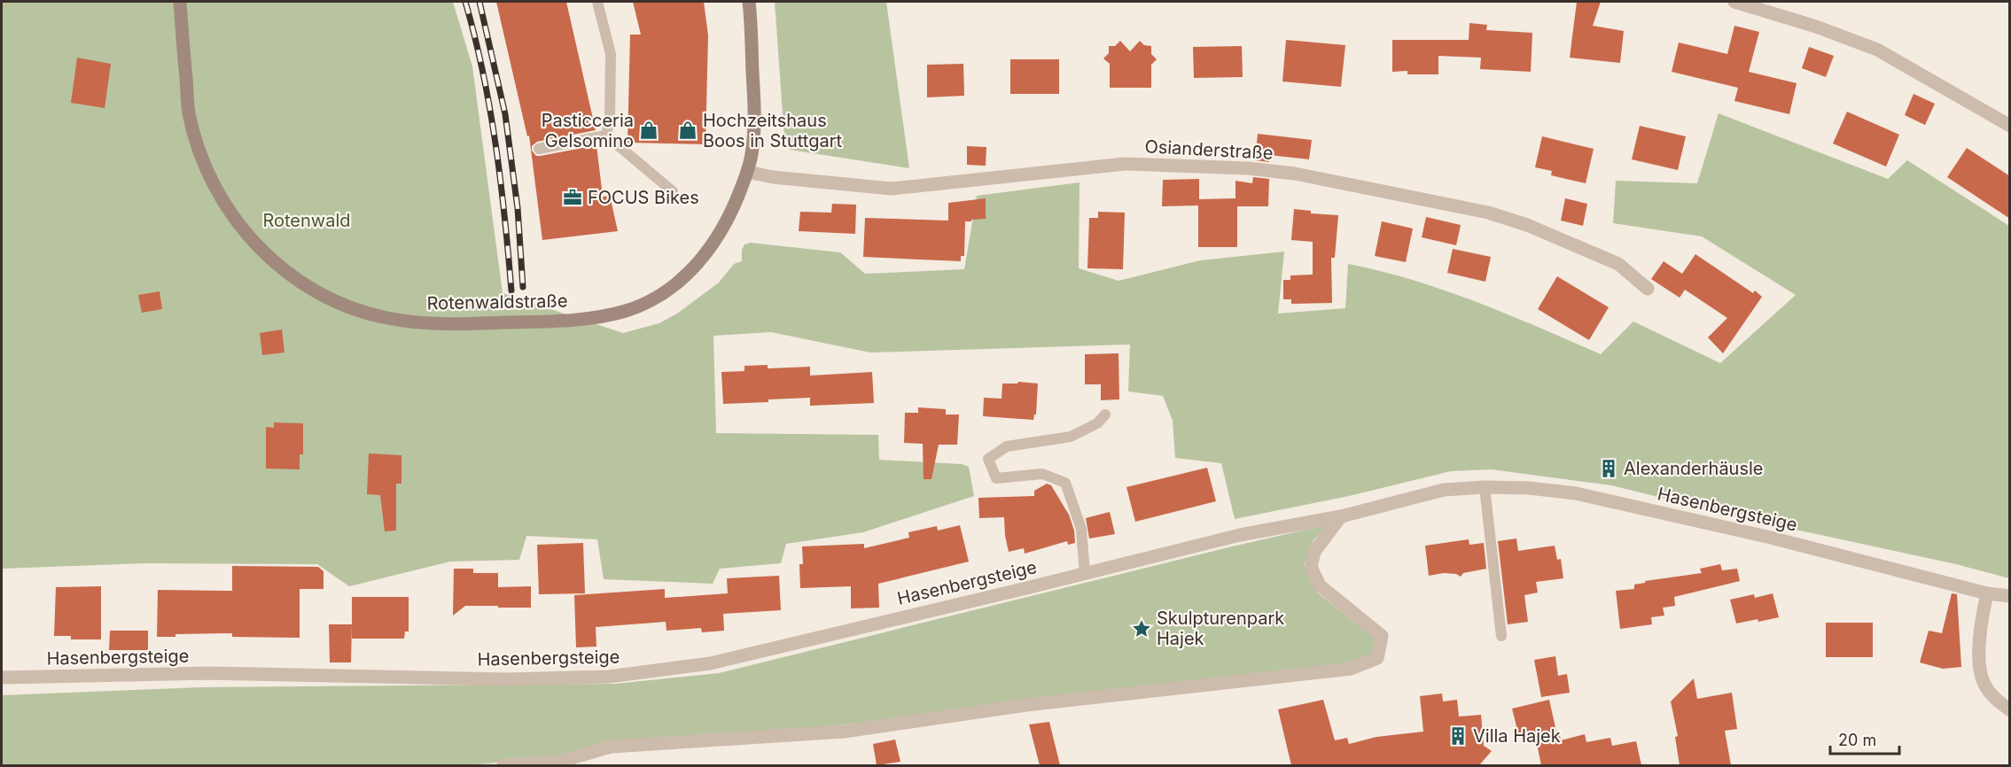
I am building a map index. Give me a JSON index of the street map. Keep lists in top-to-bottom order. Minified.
{"streets":{"main road":["Rotenwaldstraße"],"street":["Osianderstraße","Hasenbergsteige"]},"crossings":[["Osianderstraße","Rotenwaldstraße"]],"parks":["Rotenwald"],"places":{"shop":["Pasticceria Gelsomino","Hochzeitshaus Boos in Stuttgart"],"office":["FOCUS Bikes"],"building":["Alexanderhäusle","Villa Hajek"],"place":["Skulpturenpark Hajek"]},"scale_bar":"20 m"}
